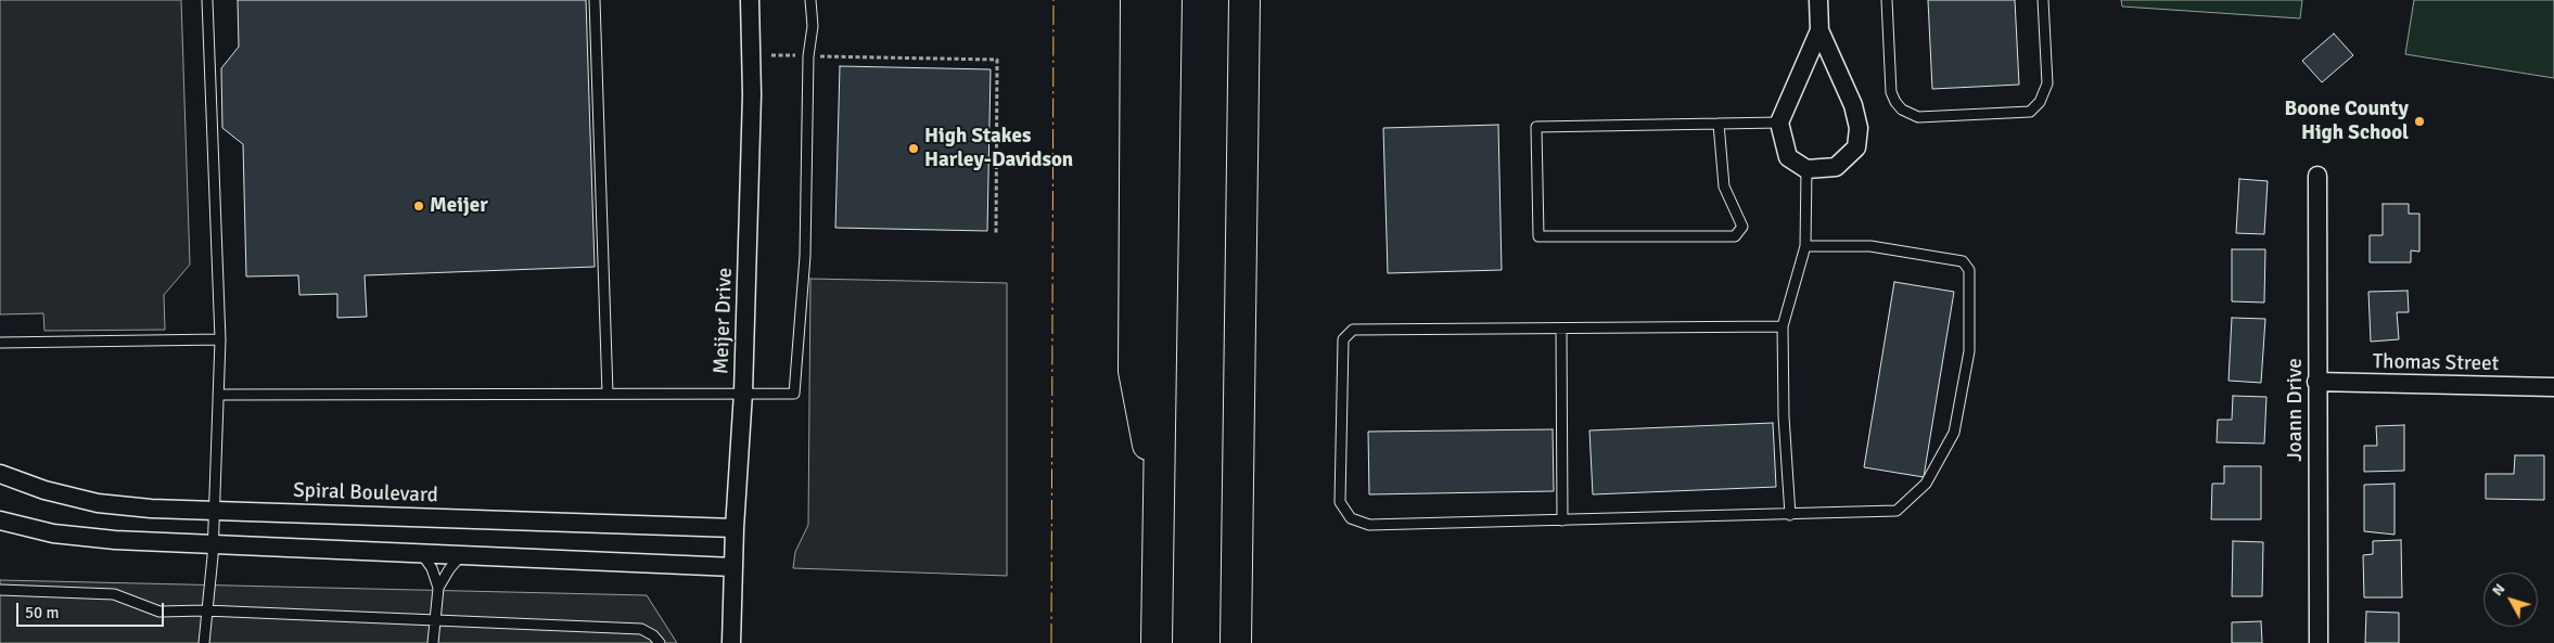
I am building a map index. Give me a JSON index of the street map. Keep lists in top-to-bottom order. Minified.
{"streets":{"street":["Meijer Drive","Thomas Street","Joann Drive","Spiral Boulevard"]},"crossings":[["Meijer Drive","Spiral Boulevard"],["Thomas Street","Joann Drive"]],"places":["Boone County High School","High Stakes Harley-Davidson","Meijer"],"scale_bar":"50 m","north":"top left"}
